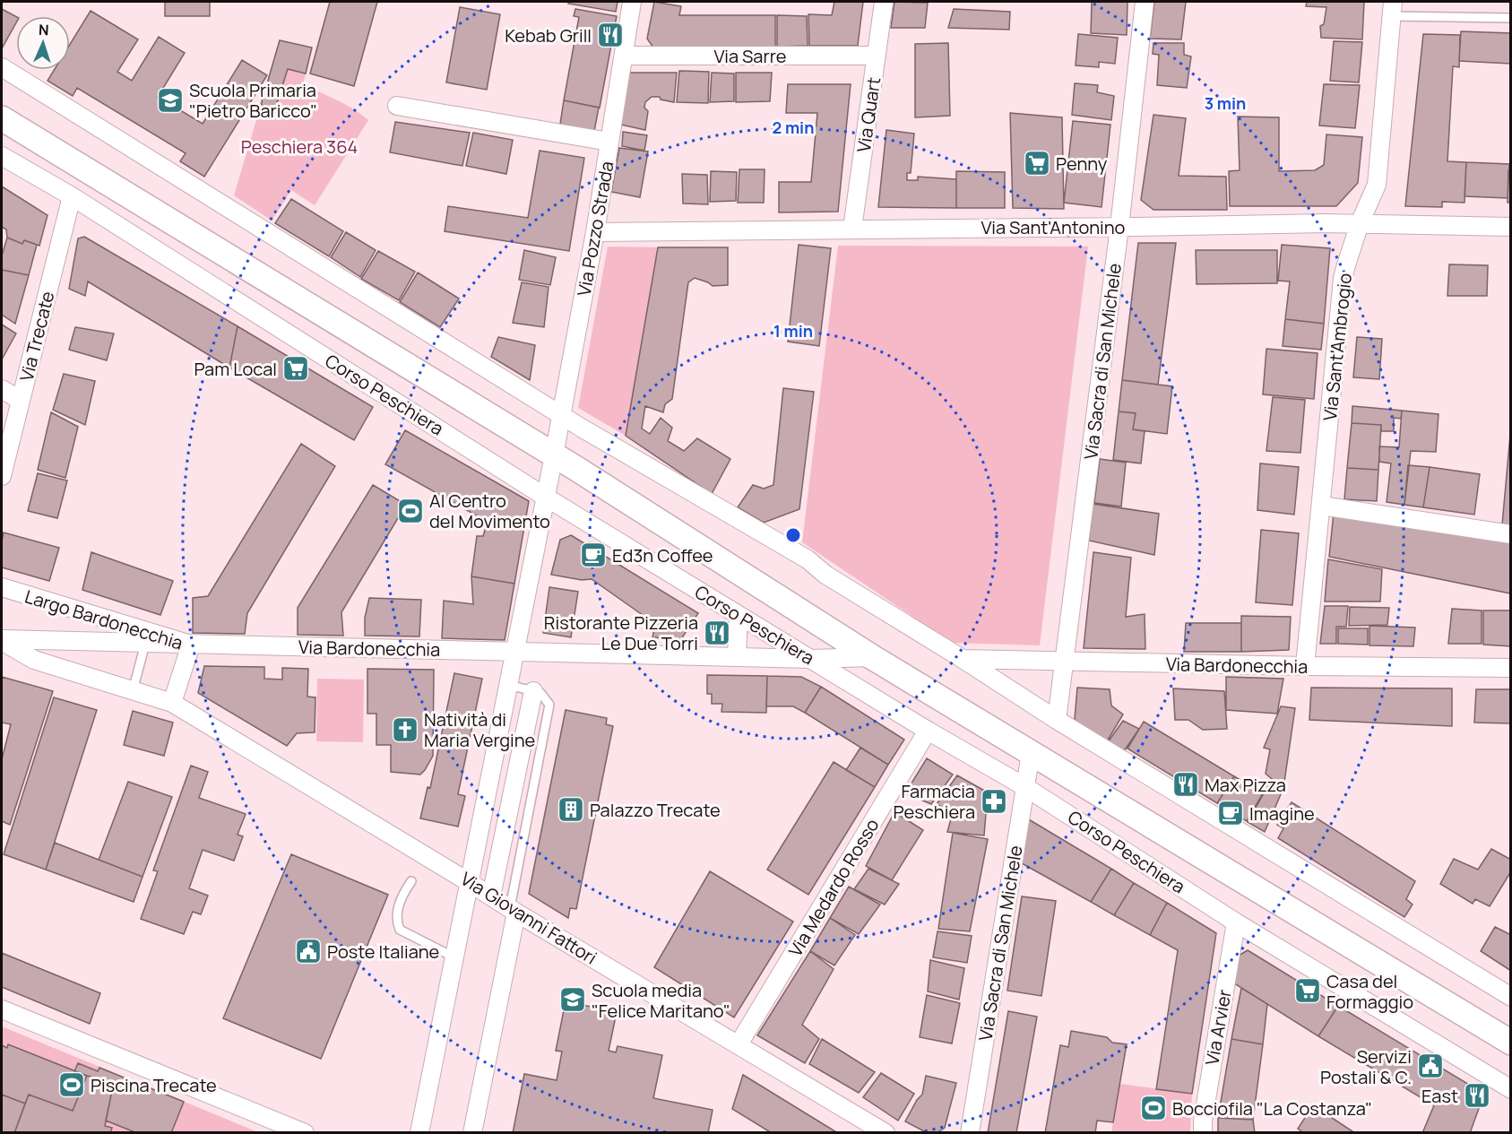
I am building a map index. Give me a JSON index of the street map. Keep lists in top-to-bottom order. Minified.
{"streets":{"main road":["Corso Peschiera"],"street":["Via Sarre","Via Quart","Via Sant'Antonino","Via Pozzo Strada","Via Trecate","Via Sant'Ambrogio","Via Sacra di San Michele","Largo Bardonecchia","Via Bardonecchia","Via Medardo Rosso","Via Giovanni Fattori","Via Arvier"]},"crossings":[["Via Sarre","Via Quart"],["Via Sarre","Via Pozzo Strada"],["Via Quart","Via Sant'Antonino"],["Via Sant'Antonino","Via Pozzo Strada"],["Via Sant'Antonino","Via Sant'Ambrogio"],["Via Sant'Antonino","Via Sacra di San Michele"],["Via Pozzo Strada","Corso Peschiera"],["Via Pozzo Strada","Via Bardonecchia"],["Via Pozzo Strada","Via Giovanni Fattori"],["Via Trecate","Corso Peschiera"],["Via Sant'Ambrogio","Via Bardonecchia"],["Via Sacra di San Michele","Corso Peschiera"],["Via Sacra di San Michele","Via Bardonecchia"],["Corso Peschiera","Via Bardonecchia"],["Corso Peschiera","Via Medardo Rosso"],["Corso Peschiera","Via Arvier"],["Largo Bardonecchia","Via Bardonecchia"],["Largo Bardonecchia","Via Giovanni Fattori"],["Via Medardo Rosso","Via Giovanni Fattori"]],"parks":["Peschiera 364"],"places":{"restaurant":["Kebab Grill","Ristorante Pizzeria Le Due Torri","Max Pizza","East"],"school or university":["Scuola Primaria \"Pietro Baricco\"","Scuola media \"Felice Maritano\""],"supermarket":["Penny","Pam Local","Casa del Formaggio"],"sports":["Al Centro del Movimento","Piscina Trecate","Bocciofila \"La Costanza\""],"cafe":["Ed3n Coffee","Imagine"],"church":["Natività di Maria Vergine"],"pharmacy":["Farmacia Peschiera"],"building":["Palazzo Trecate"],"public building":["Poste Italiane","Servizi Postali & C."]},"north":"top","rings":["3 min","2 min","1 min"]}
